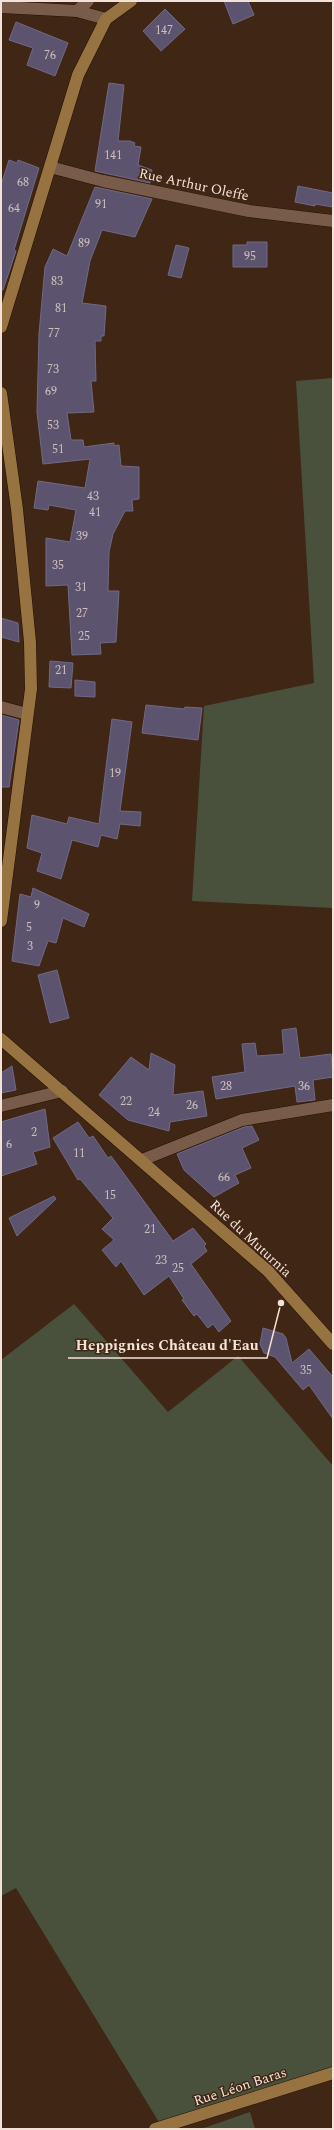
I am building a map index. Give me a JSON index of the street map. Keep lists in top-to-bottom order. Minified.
{"streets":{"street":["Rue Arthur Oleffe","Rue du Muturnia","Rue Léon Baras"]},"places":["Heppignies Château d'Eau"],"house_numbers":["147","76","141","68","91","64","89","95","83","81","77","73","69","53","51","43","41","39","35","31","27","25","21","19","9","5","3","28","36","22","26","24","2","6","11","66","15","21","23","25","35"]}
